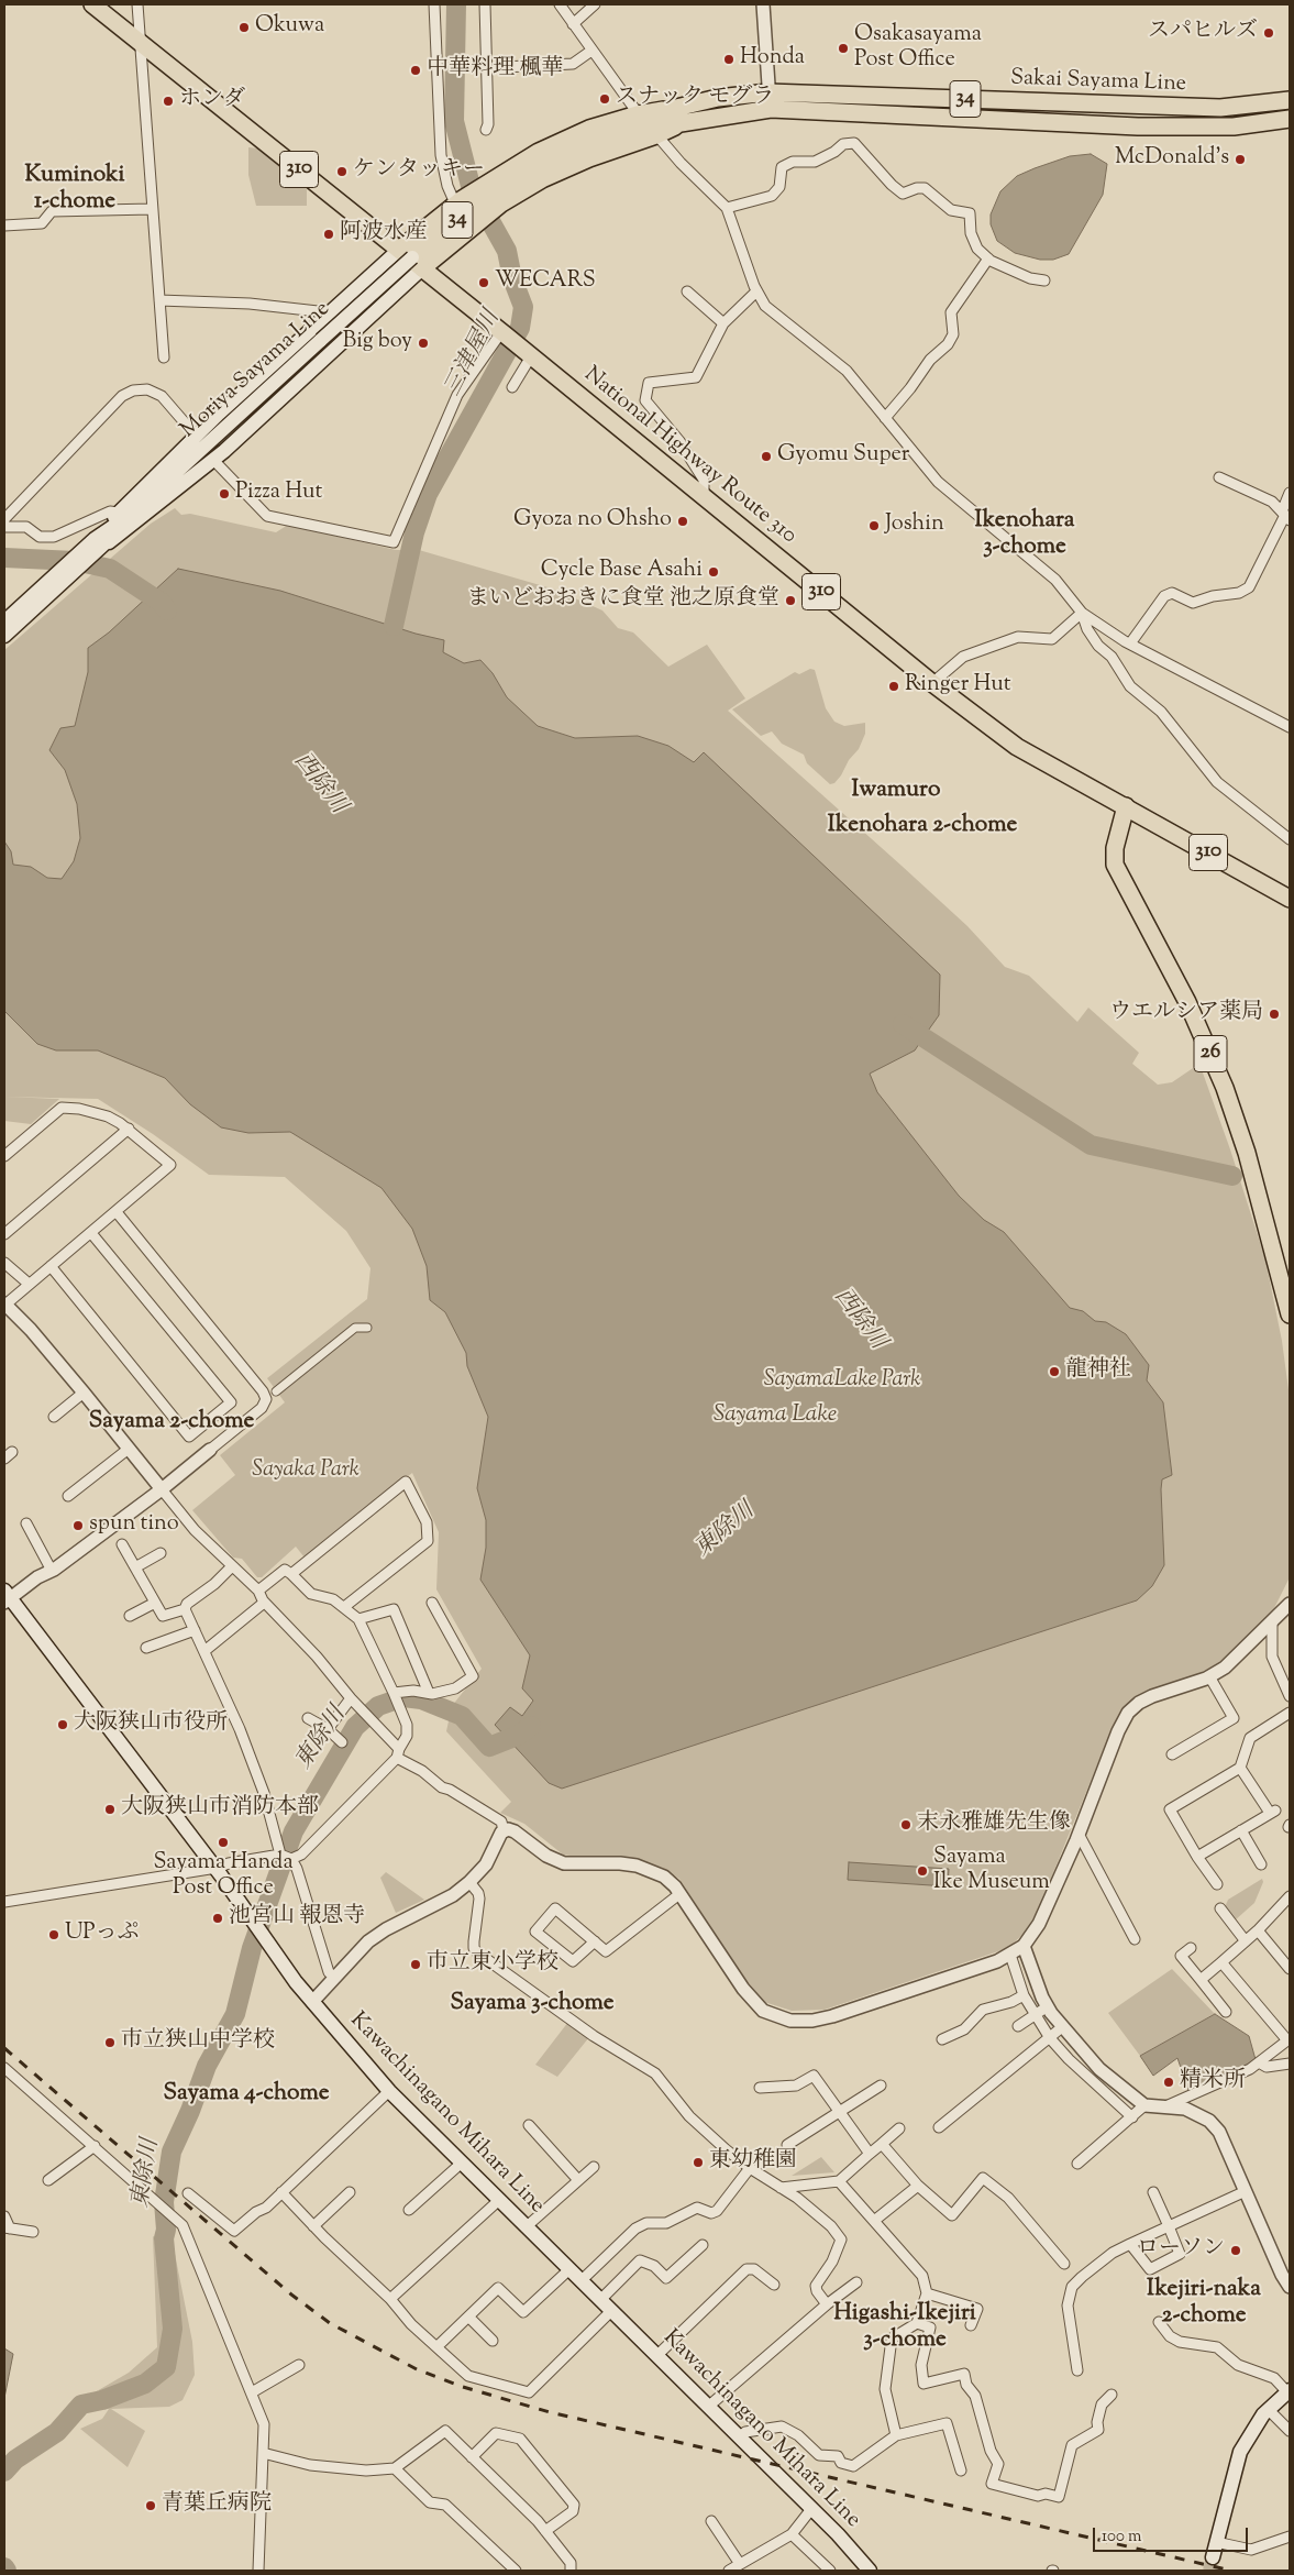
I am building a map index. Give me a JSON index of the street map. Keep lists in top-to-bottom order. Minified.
{"streets":{"main road":["Sakai Sayama Line","34","310","Moriya Sayama Line","National Highway Route 310","26","Kawachinagano Mihara Line"]},"crossings":[["Sakai Sayama Line","Moriya Sayama Line"],["Sakai Sayama Line","National Highway Route 310"],["Moriya Sayama Line","National Highway Route 310"],["National Highway Route 310","26"]],"districts":["Kuminoki 1-chome","Ikenohara 3-chome","Iwamuro","Ikenohara 2-chome","Sayama 2-chome","Sayama 3-chome","Sayama 4-chome","Ikejiri-naka 2-chome","Higashi-Ikejiri 3-chome"],"water":["三津屋川","西除川","Sayama Lake","東除川"],"parks":["SayamaLake Park","Sayaka Park"],"places":["Okuwa","スパヒルズ","Osakasayama Post Office","Honda","中華料理 楓華","スナック モグラ","ホンダ","McDonald's","ケンタッキー","阿波水産","WECARS","Big boy","Gyomu Super","Pizza Hut","Gyoza no Ohsho","Joshin","Cycle Base Asahi","まいどおおきに食堂 池之原食堂","Ringer Hut","ウエルシア薬局","龍神社","spun tino","大阪狭山市役所","大阪狭山市消防本部","末永雅雄先生像","Sayama Handa Post Office","Sayama Ike Museum","池宮山 報恩寺","UPっぷ","市立東小学校","市立狭山中学校","精米所","東幼稚園","ローソン","青葉丘病院"],"scale_bar":"100 m"}
